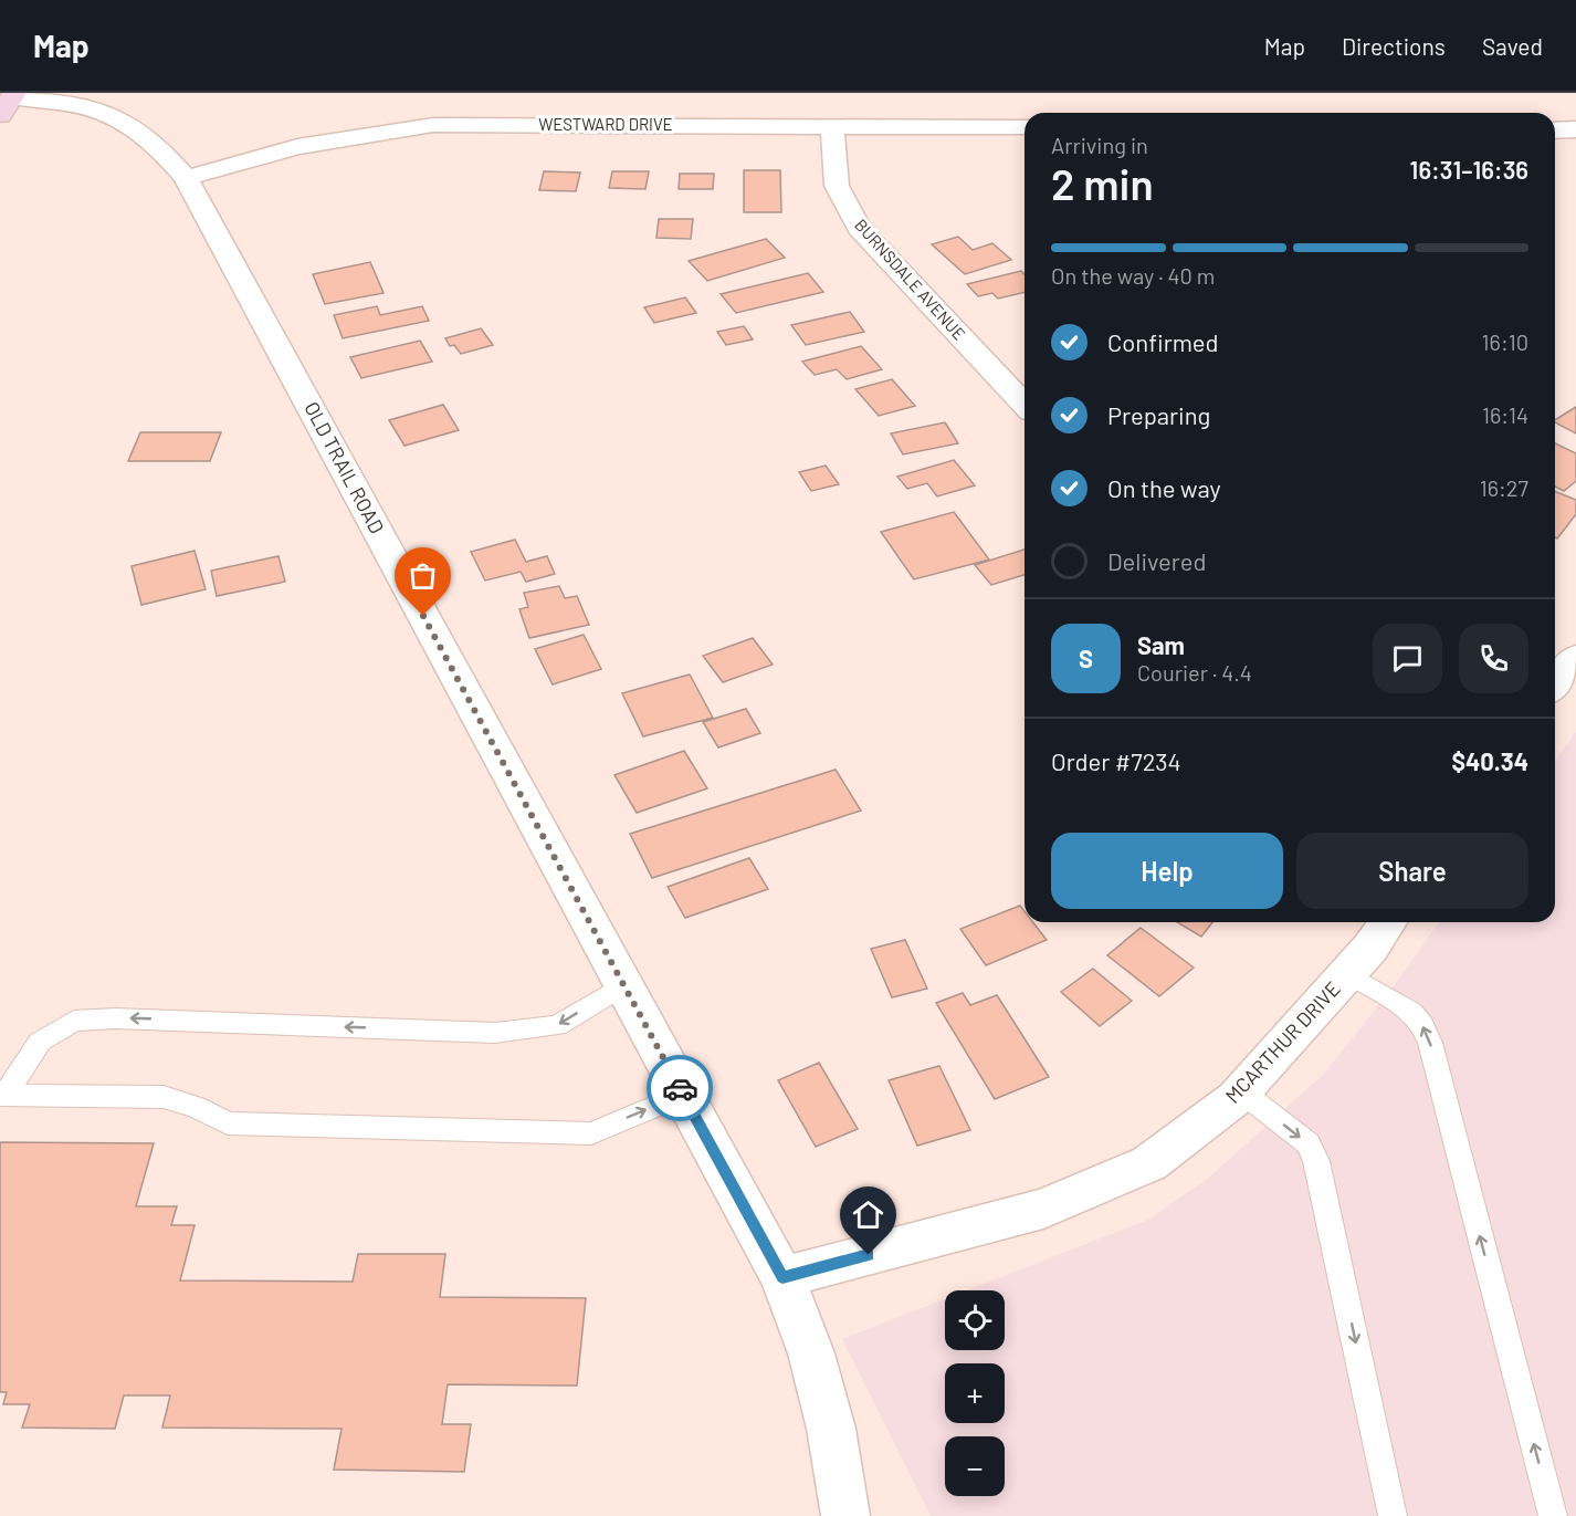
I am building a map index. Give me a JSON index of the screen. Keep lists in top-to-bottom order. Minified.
{"streets":{"street":["WESTWARD DRIVE","BURNSDALE AVENUE","OLD TRAIL ROAD","MCARTHUR DRIVE"]},"crossings":[["WESTWARD DRIVE","BURNSDALE AVENUE"],["WESTWARD DRIVE","OLD TRAIL ROAD"],["OLD TRAIL ROAD","MCARTHUR DRIVE"]],"page":{"header":"Map","nav":["Map","Directions","Saved"],"heading":["2 min","Arriving in","16:31–16:36"],"panel":["Sam","Courier · 4.4","Order #7234","$40.34"],"bar":"On the way · 40 m","list":[["Confirmed","16:10"],["Preparing","16:14"],["On the way","16:27"],"Delivered"],"round":"S","buttons":["Help","Share"],"map_buttons":["+","−"]}}
